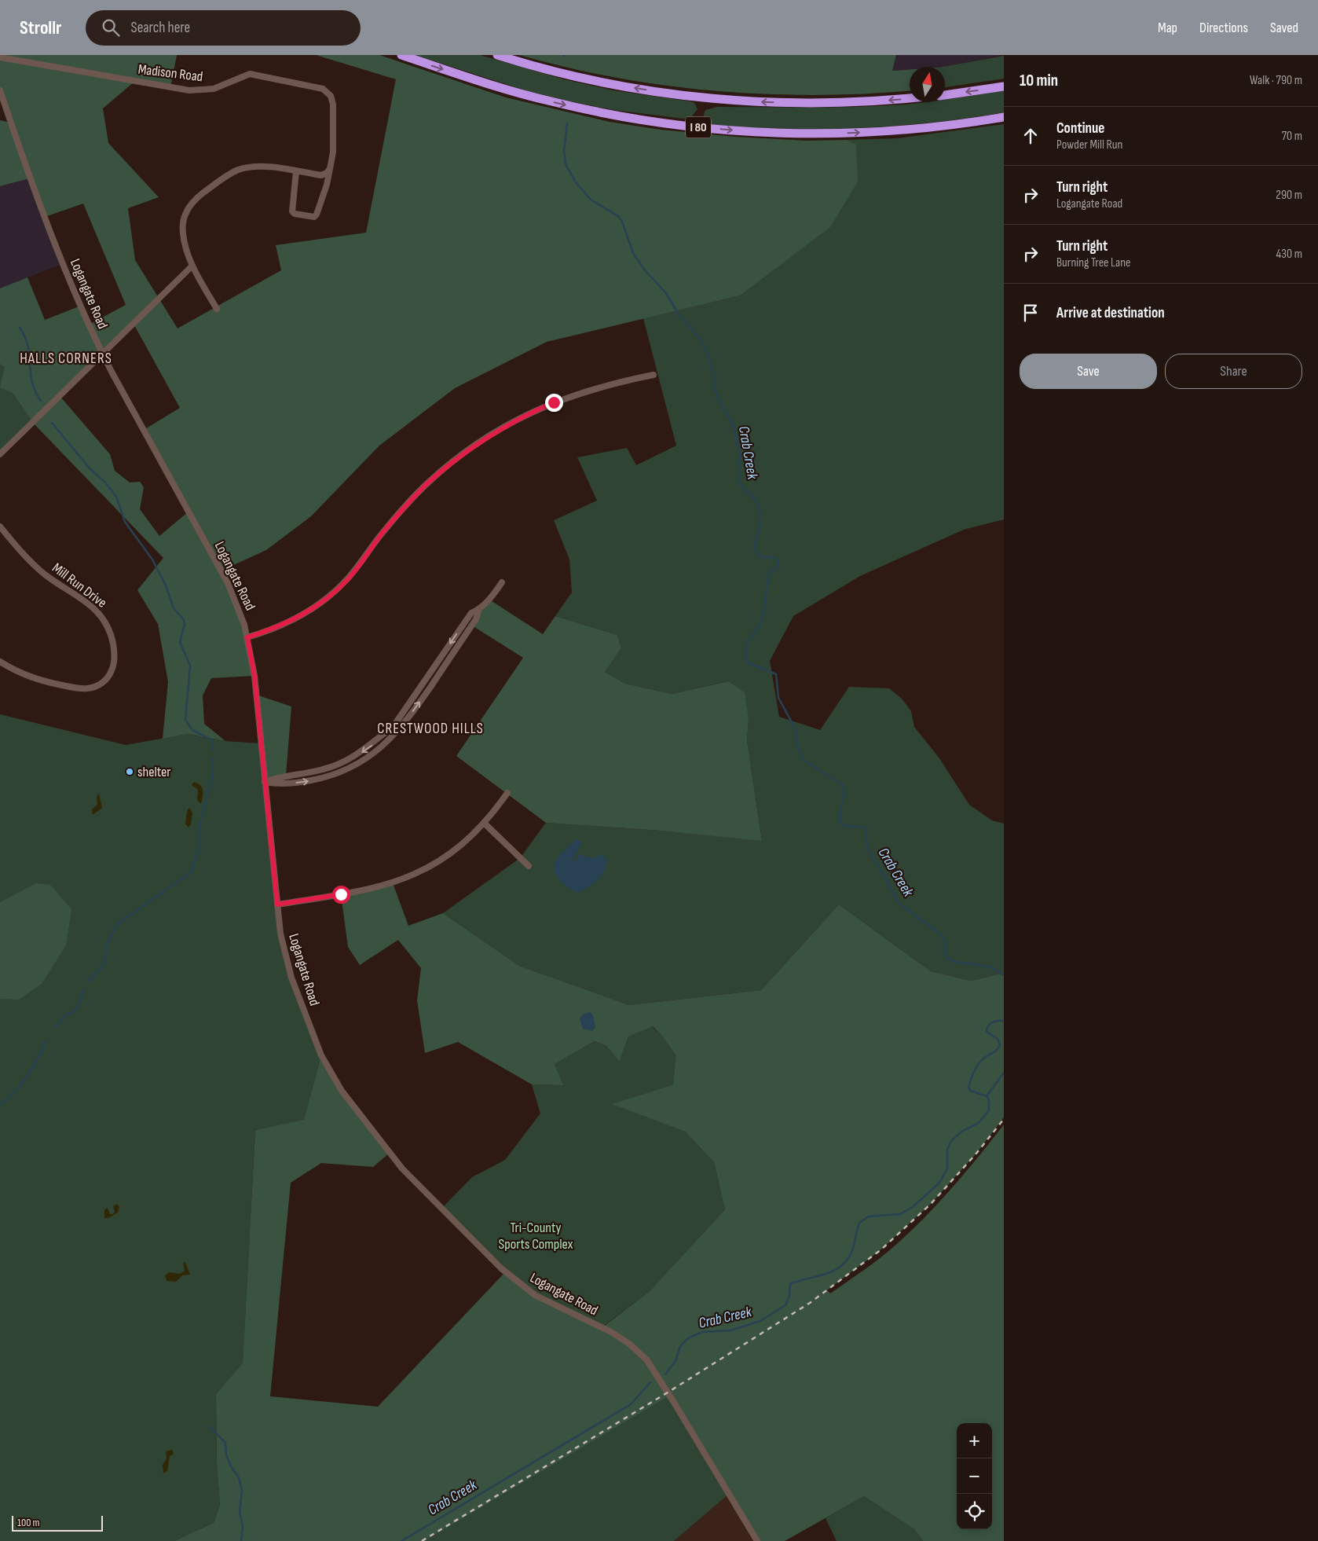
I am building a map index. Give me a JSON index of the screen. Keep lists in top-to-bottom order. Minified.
{"streets":{"highway":["I 80"],"street":["Madison Road","Logangate Road","Mill Run Drive"]},"districts":["HALLS CORNERS","CRESTWOOD HILLS"],"water":["Crab Creek"],"parks":["Tri-County Sports Complex"],"places":["shelter"],"scale_bar":"100 m","north":"top","page":{"header":"Strollr","search":"Search here","nav":["Map","Directions","Saved"],"heading":["10 min","Walk · 790 m"],"list":[["Continue","Powder Mill Run","70 m"],["Turn right","Logangate Road","290 m"],["Turn right","Burning Tree Lane","430 m"],"Arrive at destination"],"buttons":["Save","Share"],"map_buttons":["+","−"],"scale":"100 m"}}
